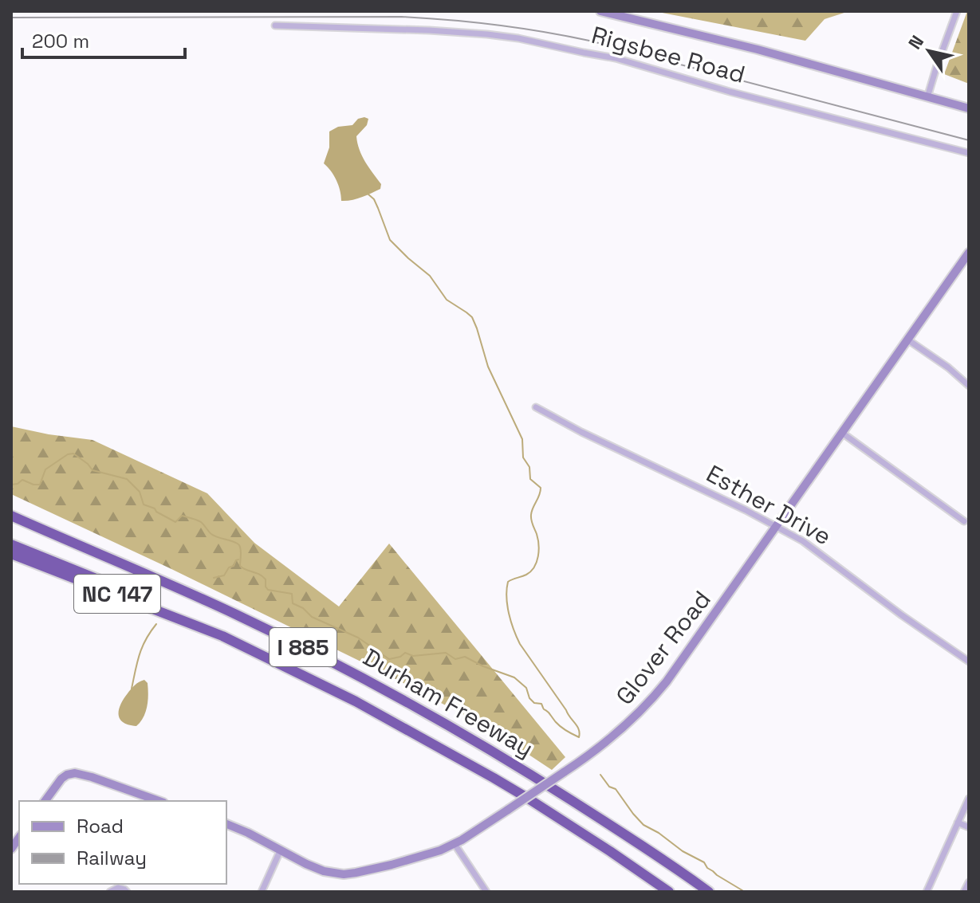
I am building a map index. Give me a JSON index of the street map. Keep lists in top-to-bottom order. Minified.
{"streets":{"highway":["NC 147","I 885","Durham Freeway"],"street":["Rigsbee Road","Esther Drive","Glover Road"]},"crossings":[["Esther Drive","Glover Road"],["I 885","Durham Freeway"]],"legend":["Road","Railway"],"scale_bar":"200 m","north":"top left"}
